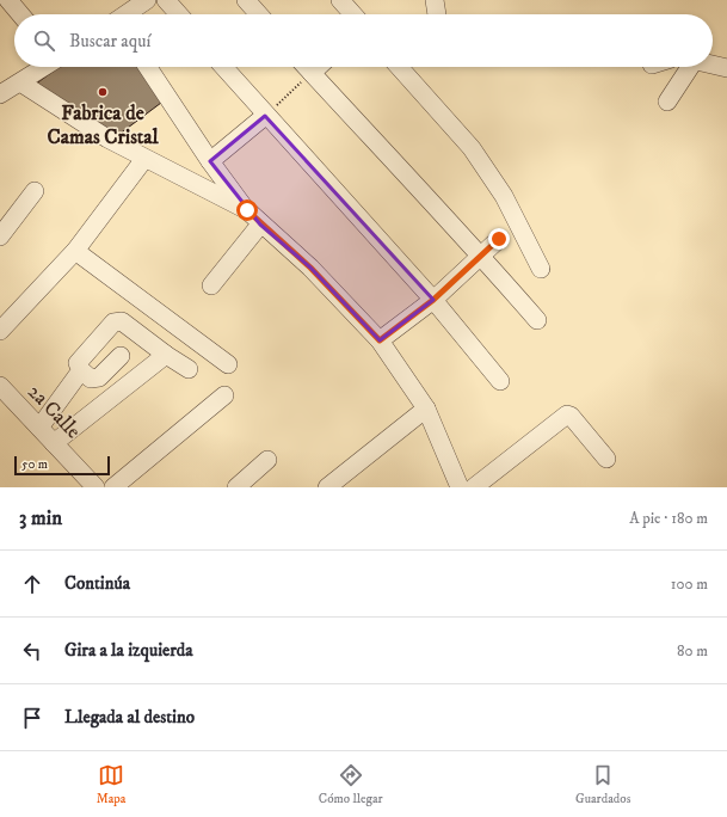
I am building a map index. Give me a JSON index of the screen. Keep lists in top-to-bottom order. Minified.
{"streets":{"street":["2a Calle"]},"places":["Fabrica de Camas Cristal"],"scale_bar":"50 m","page":{"search":"Buscar aquí","scale":"50 m","heading":["3 min","A pie · 180 m"],"list":[["Continúa","100 m"],["Gira a la izquierda","80 m"],"Llegada al destino"],"nav":["Mapa","Cómo llegar","Guardados"]}}
